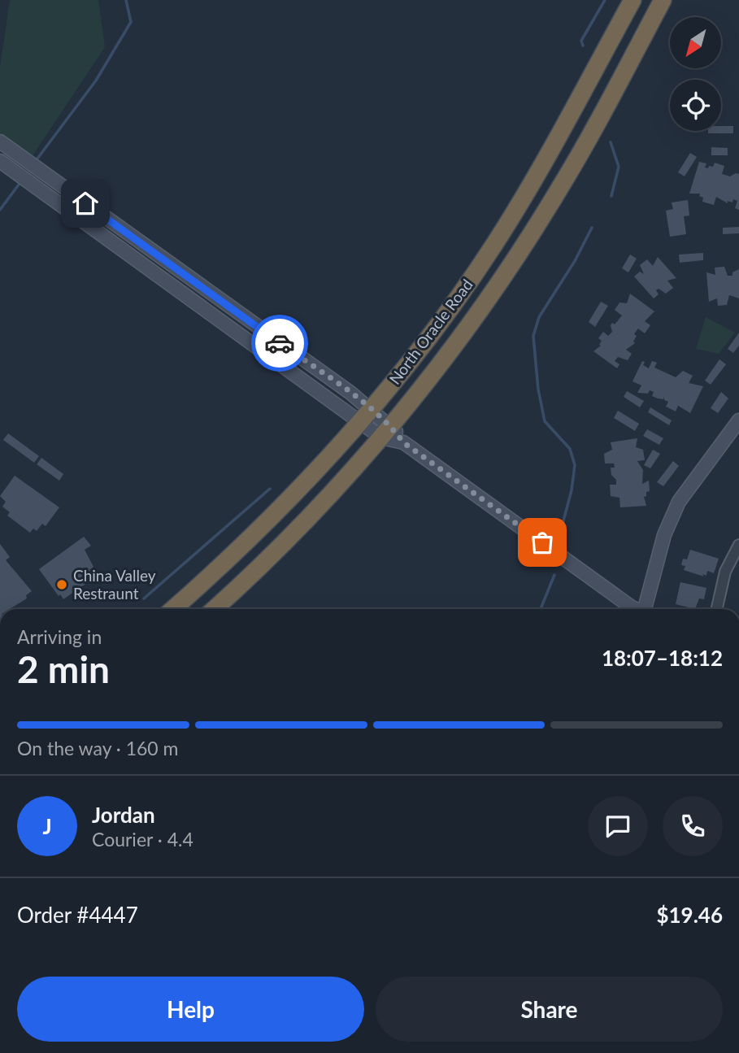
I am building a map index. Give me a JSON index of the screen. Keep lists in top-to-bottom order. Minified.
{"streets":{"highway":["North Oracle Road"]},"places":["China Valley Restraunt"],"north":"bottom left","page":{"heading":["2 min","Arriving in","18:07–18:12"],"panel":["Jordan","Courier · 4.4","Order #4447","$19.46"],"bar":"On the way · 160 m","round":"J","buttons":["Help","Share"]}}
